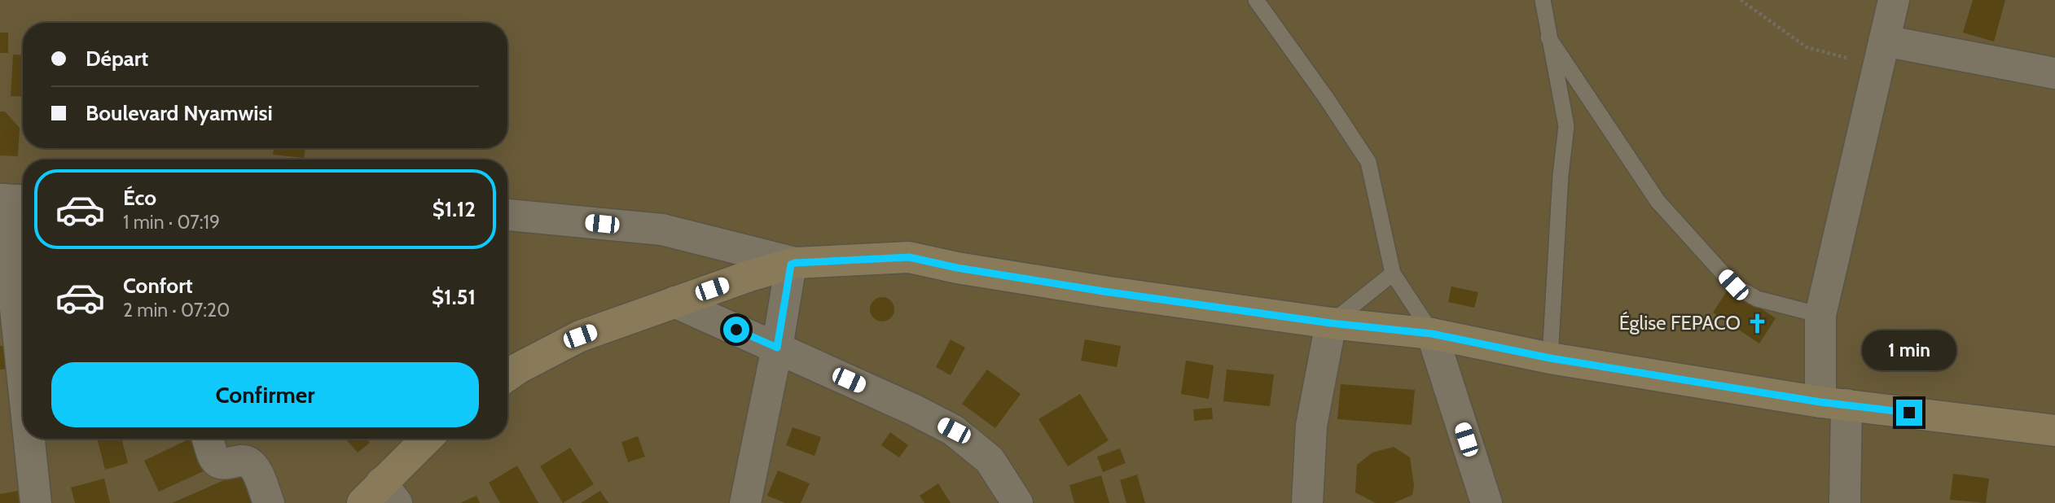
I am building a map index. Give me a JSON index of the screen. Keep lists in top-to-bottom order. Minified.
{"places":{"church":["Église FEPACO"]},"page":{"banner":["Départ","Boulevard Nyamwisi"],"list":[{"name":"Éco","note":"1 min · 07:19","value":"$1.12"},{"name":"Confort","note":"2 min · 07:20","value":"$1.51"}],"bubble":"1 min","buttons":"Confirmer"}}
